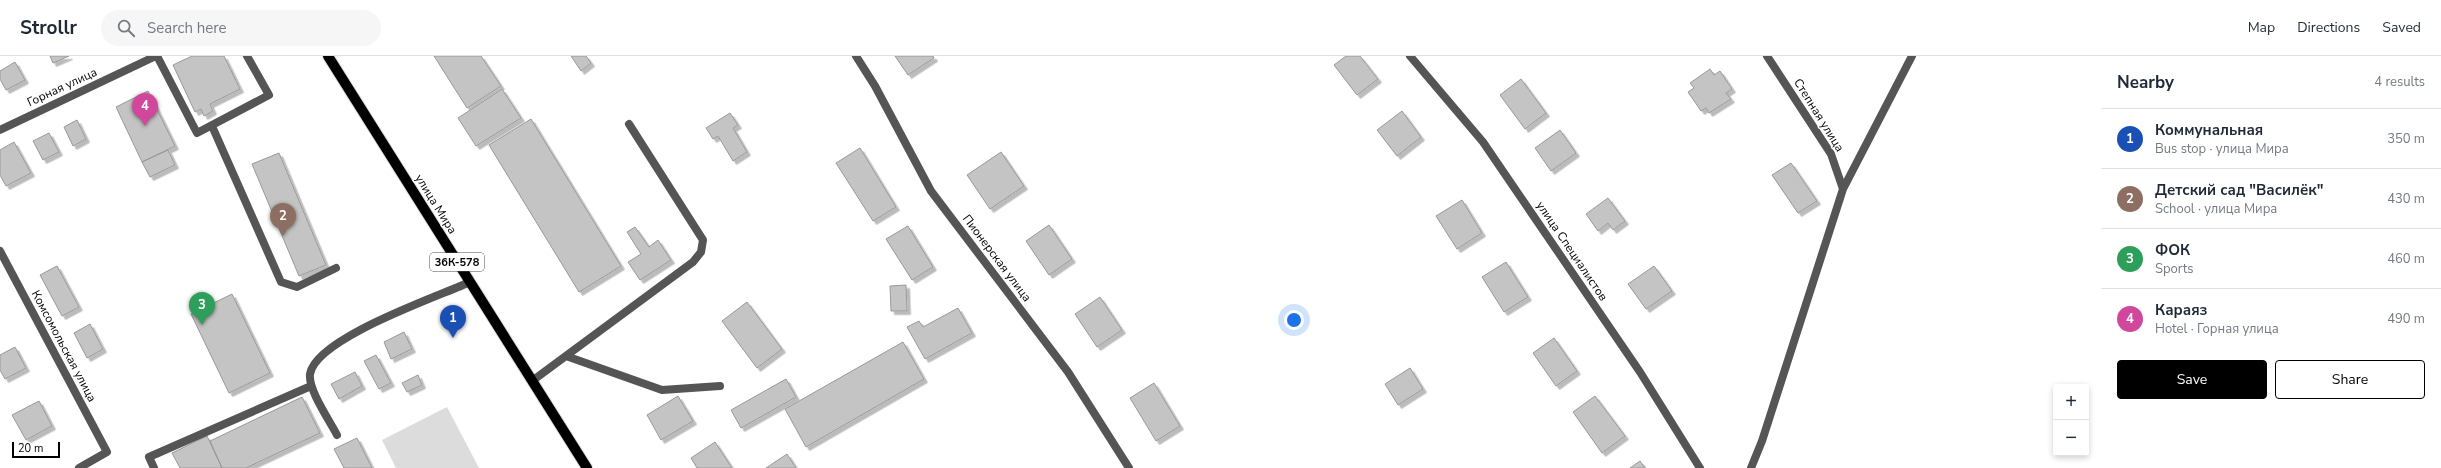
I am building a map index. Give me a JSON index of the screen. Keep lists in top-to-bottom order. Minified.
{"streets":{"main road":["улица Мира","36К-578"],"street":["Горная улица","Степная улица","улица Специалистов","Пионерская улица","Комсомольская улица"]},"scale_bar":"20 m","page":{"header":"Strollr","search":"Search here","nav":["Map","Directions","Saved"],"heading":["Nearby","4 results"],"pins":["4","2","3","1"],"list":[{"mark":"1","name":"Коммунальная","note":"Bus stop · улица Мира","value":"350 m"},{"mark":"2","name":"Детский сад \"Василёк\"","note":"School · улица Мира","value":"430 m"},{"mark":"3","name":"ФОК","note":"Sports","value":"460 m"},{"mark":"4","name":"Караяз","note":"Hotel · Горная улица","value":"490 m"}],"buttons":["Save","Share"],"map_buttons":["+","−"],"scale":"20 m"}}
